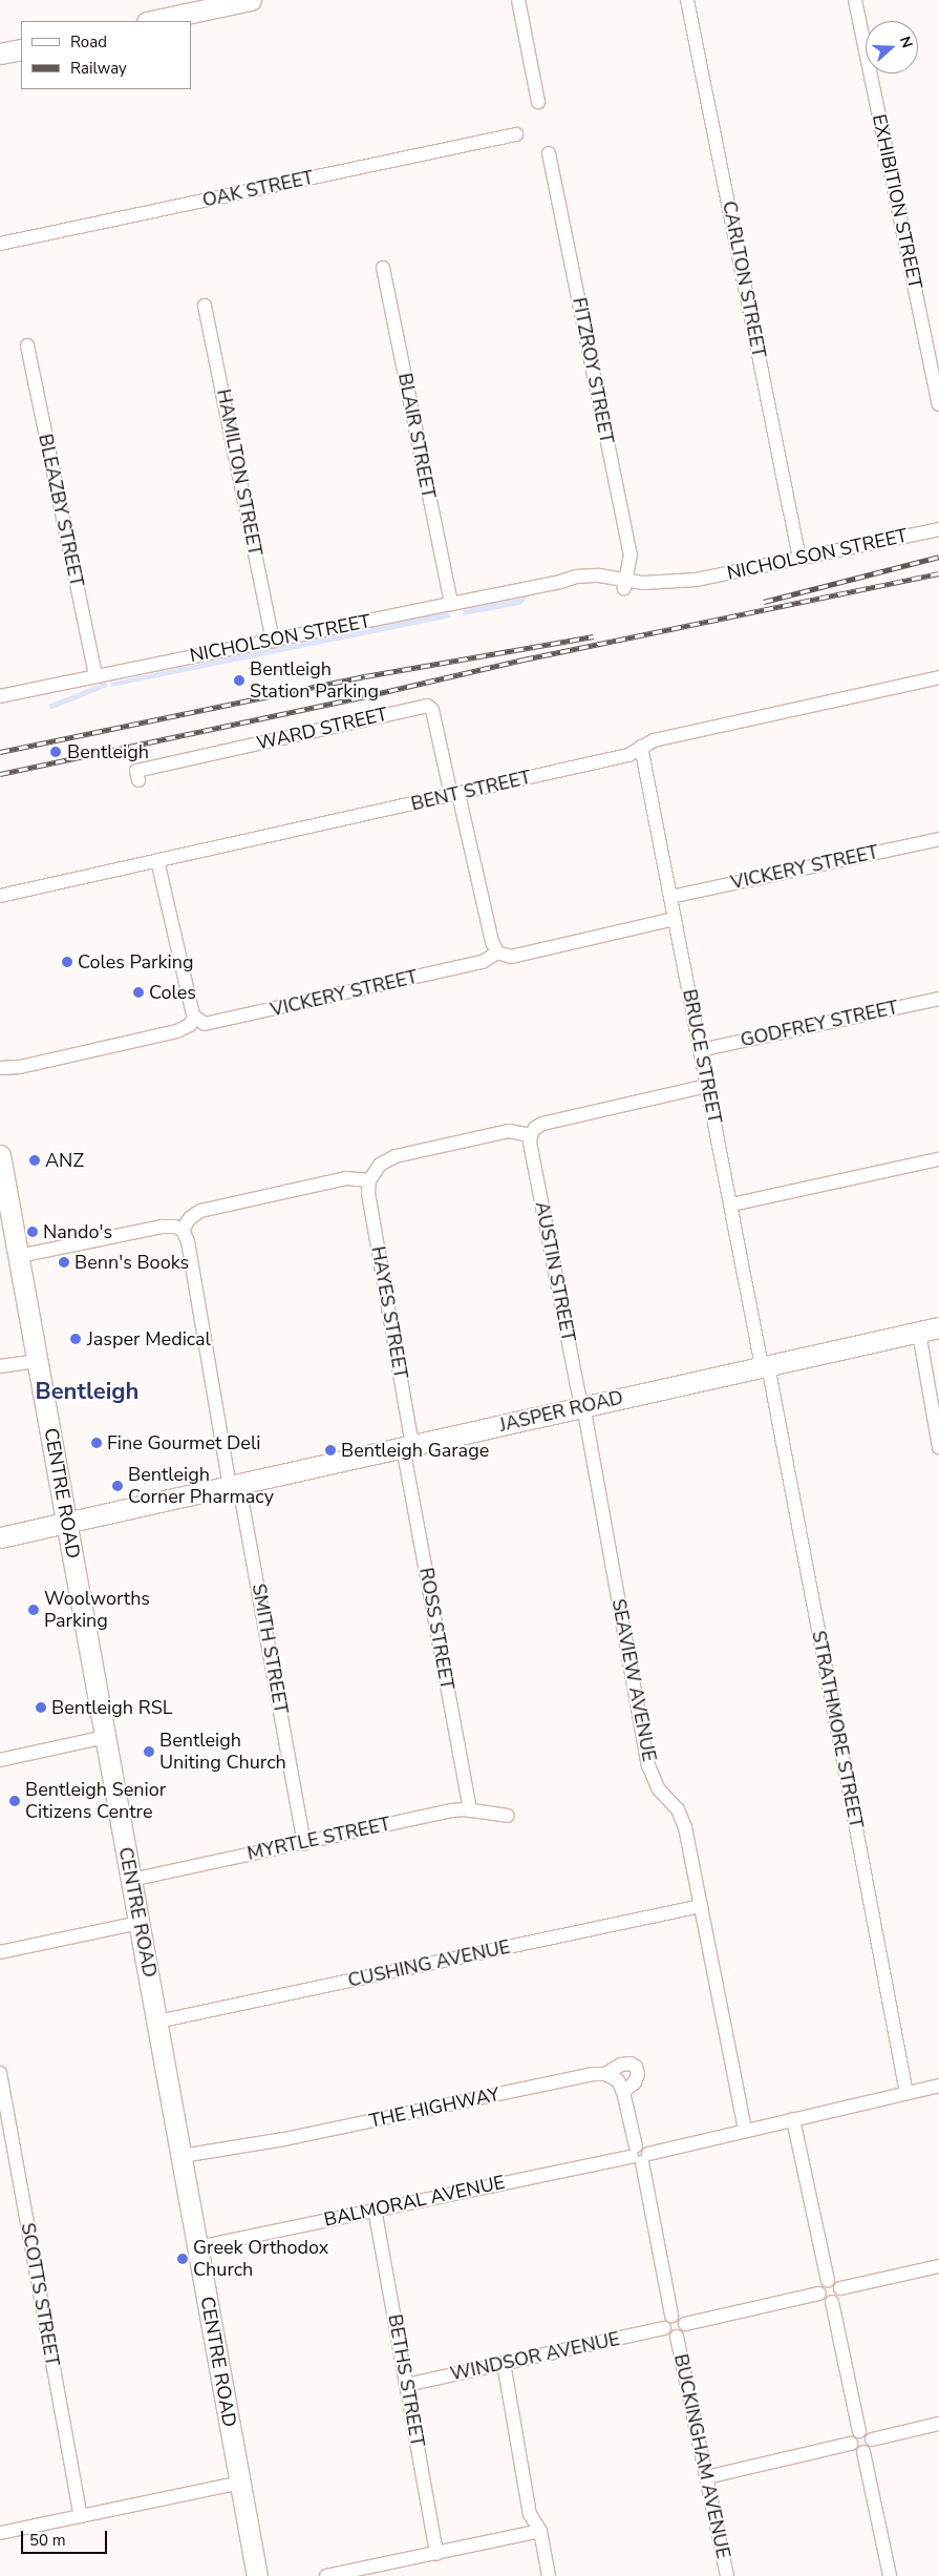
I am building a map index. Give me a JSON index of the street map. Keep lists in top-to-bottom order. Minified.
{"streets":{"main road":["JASPER ROAD","CENTRE ROAD"],"street":["OAK STREET","EXHIBITION STREET","CARLTON STREET","FITZROY STREET","BLAIR STREET","HAMILTON STREET","BLEAZBY STREET","NICHOLSON STREET","WARD STREET","BENT STREET","VICKERY STREET","GODFREY STREET","BRUCE STREET","AUSTIN STREET","HAYES STREET","ROSS STREET","SMITH STREET","SEAVIEW AVENUE","STRATHMORE STREET","MYRTLE STREET","CUSHING AVENUE","THE HIGHWAY","BALMORAL AVENUE","SCOTTS STREET","WINDSOR AVENUE","BETHS STREET","BUCKINGHAM AVENUE"]},"crossings":[["CARLTON STREET","NICHOLSON STREET"],["FITZROY STREET","NICHOLSON STREET"],["BLAIR STREET","NICHOLSON STREET"],["HAMILTON STREET","NICHOLSON STREET"],["BLEAZBY STREET","NICHOLSON STREET"],["WARD STREET","BENT STREET"],["WARD STREET","VICKERY STREET"],["BENT STREET","BRUCE STREET"],["VICKERY STREET","BRUCE STREET"],["GODFREY STREET","BRUCE STREET"],["BRUCE STREET","JASPER ROAD"],["BRUCE STREET","STRATHMORE STREET"],["AUSTIN STREET","JASPER ROAD"],["AUSTIN STREET","SEAVIEW AVENUE"],["HAYES STREET","JASPER ROAD"],["HAYES STREET","ROSS STREET"],["JASPER ROAD","CENTRE ROAD"],["JASPER ROAD","ROSS STREET"],["JASPER ROAD","SMITH STREET"],["JASPER ROAD","SEAVIEW AVENUE"],["JASPER ROAD","STRATHMORE STREET"],["CENTRE ROAD","MYRTLE STREET"],["CENTRE ROAD","CUSHING AVENUE"],["CENTRE ROAD","THE HIGHWAY"],["CENTRE ROAD","BALMORAL AVENUE"],["ROSS STREET","MYRTLE STREET"],["SMITH STREET","MYRTLE STREET"],["SEAVIEW AVENUE","CUSHING AVENUE"],["SEAVIEW AVENUE","BALMORAL AVENUE"],["STRATHMORE STREET","BALMORAL AVENUE"],["BALMORAL AVENUE","BETHS STREET"],["WINDSOR AVENUE","BETHS STREET"],["WINDSOR AVENUE","BUCKINGHAM AVENUE"]],"districts":["Bentleigh"],"places":["Bentleigh Station Parking","Bentleigh","Coles Parking","Coles","ANZ","Nando's","Benn's Books","Jasper Medical","Fine Gourmet Deli","Bentleigh Garage","Bentleigh Corner Pharmacy","Woolworths Parking","Bentleigh RSL","Bentleigh Uniting Church","Bentleigh Senior Citizens Centre","Greek Orthodox Church"],"legend":["Road","Railway"],"scale_bar":"50 m","north":"right"}
